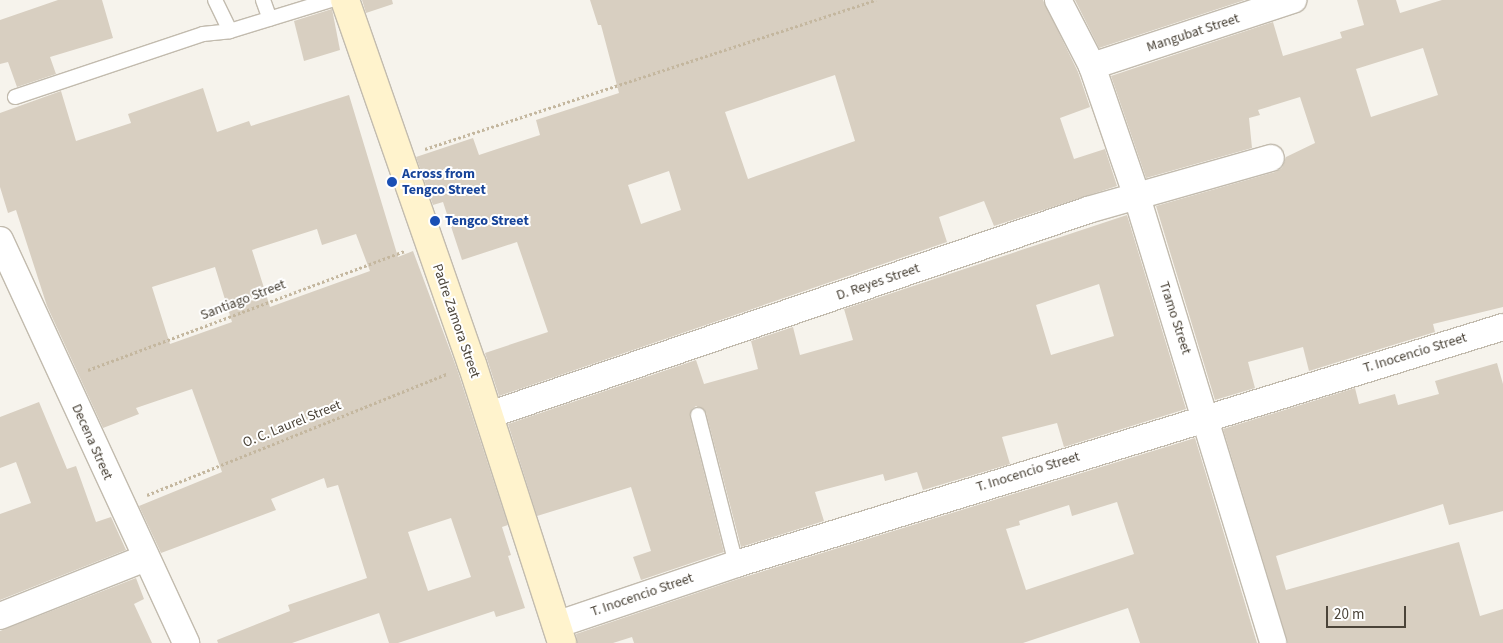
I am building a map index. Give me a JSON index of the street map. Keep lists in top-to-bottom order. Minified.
{"streets":{"street":["Mangubat Street","D. Reyes Street","Tramo Street","Padre Zamora Street","T. Inocencio Street","Decena Street"],"path":["Santiago Street","O. C. Laurel Street"]},"crossings":[["Mangubat Street","Tramo Street"],["D. Reyes Street","Tramo Street"],["D. Reyes Street","Padre Zamora Street"],["Santiago Street","Padre Zamora Street"],["Santiago Street","Decena Street"],["Tramo Street","T. Inocencio Street"],["Padre Zamora Street","T. Inocencio Street"],["Padre Zamora Street","O. C. Laurel Street"],["O. C. Laurel Street","Decena Street"]],"places":["Across from Tengco Street","Tengco Street"],"scale_bar":"20 m"}
